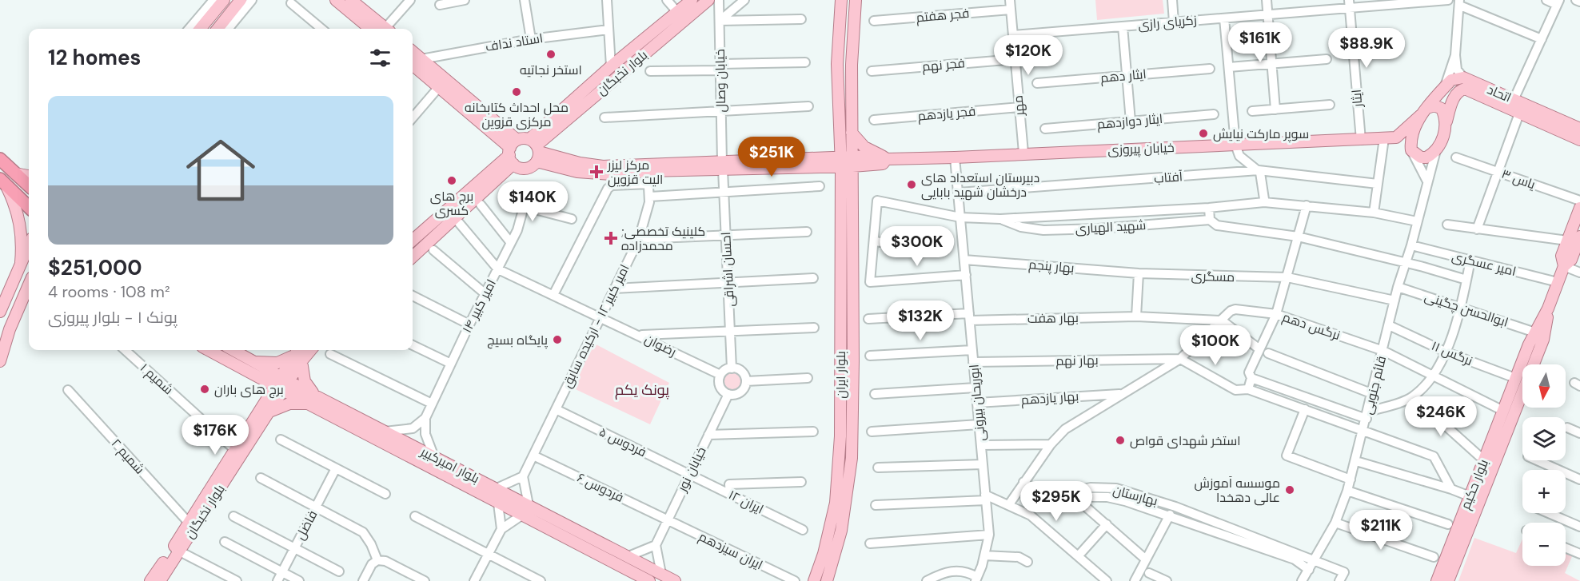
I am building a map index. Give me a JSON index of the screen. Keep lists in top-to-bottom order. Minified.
{"streets":{"main road":["بلوار نخبگان","اتحاد","خیابان پیروزی","بلوار ایران","بلوار امیرکبیر","بلوار حکیم"],"street":["فجر هفتم","زکریای رازی","استاد نداف","فجر نهم","ایثار دهم","خیابان وصال","ایثار","مهر","فجر یازدهم","ایثار دوازدهم","آفتاب","یاس ۳","شهید الهیاری","امیر عسگری","بهار پنجم","احسان اشراقی","مسگری","امیر کبیر ۱۴","ابوالحسن چگینی","بهار هفت","امیر کبیر ۱۲ - ارکیده سابق","نرگس دهم","رضوان","نرگس ۱۱","بهار نهم","شمیم ۱","قائم جنوبی","بهار یازدهم","ابوریحان بیرونی","فردوس ۵","شمیم ۲","خیابان نور","فردوس ۶","بهارستان","ایران ۱۲","فاضل","ایران سیزدهم"]},"crossings":[["فجر هفتم","مهر"],["زکریای رازی","ایثار"],["زکریای رازی","مهر"],["فجر نهم","مهر"],["بلوار نخبگان","شمیم ۱"],["بلوار نخبگان","شمیم ۲"],["بلوار نخبگان","بلوار امیرکبیر"],["خیابان وصال","احسان اشراقی"],["ایثار","خیابان پیروزی"],["مهر","فجر یازدهم"],["مهر","خیابان پیروزی"],["خیابان پیروزی","بلوار ایران"],["خیابان پیروزی","ابوریحان بیرونی"],["آفتاب","ابوریحان بیرونی"],["شهید الهیاری","نرگس دهم"],["شهید الهیاری","قائم جنوبی"],["شهید الهیاری","ابوریحان بیرونی"],["امیر عسگری","قائم جنوبی"],["امیر عسگری","بلوار حکیم"],["بهار پنجم","مسگری"],["بهار پنجم","ابوریحان بیرونی"],["احسان اشراقی","رضوان"],["احسان اشراقی","خیابان نور"],["مسگری","نرگس دهم"],["مسگری","قائم جنوبی"],["امیر کبیر ۱۴","رضوان"],["ابوالحسن چگینی","قائم جنوبی"],["ابوالحسن چگینی","بلوار حکیم"],["بهار هفت","ابوریحان بیرونی"],["امیر کبیر ۱۲ - ارکیده سابق","رضوان"],["امیر کبیر ۱۲ - ارکیده سابق","فردوس ۵"],["امیر کبیر ۱۲ - ارکیده سابق","فردوس ۶"],["نرگس دهم","قائم جنوبی"],["نرگس دهم","بلوار حکیم"],["رضوان","خیابان نور"],["نرگس ۱۱","قائم جنوبی"],["نرگس ۱۱","بلوار حکیم"],["بهار نهم","ابوریحان بیرونی"],["قائم جنوبی","بهارستان"],["بهار یازدهم","ابوریحان بیرونی"],["فردوس ۵","خیابان نور"],["فردوس ۵","ایران ۱۲"],["خیابان نور","فردوس ۶"],["خیابان نور","ایران ۱۲"],["خیابان نور","ایران سیزدهم"],["فردوس ۶","ایران سیزدهم"]],"districts":["پونک یکم"],"places":{"other":["استخر نجاتیه","محل احداث کتابخانه مرکزی قزوین","سوپر مارکت نیایش","برج های کسری","دبیرستان استعداد های درخشان شهید بابایی","پایگاه بسیج","برج های باران","استخر شهدای قواص","موسسه آموزش عالی دهخدا"],"health":["مرکز لیزر الیت قزوین",";کلینیک تخصصی محمدزاده"]},"north":"bottom","page":{"price":["$161K","$88.9K","$120K","$251K","$140K","$300K","$132K","$100K","$246K","$176K","$295K","$211K"],"heading":"12 homes","list":[{"name":"$251,000","note":"4 rooms · 108 m² · پونک ۱ - بلوار پیروزی"}],"map_buttons":["+","−"]}}
